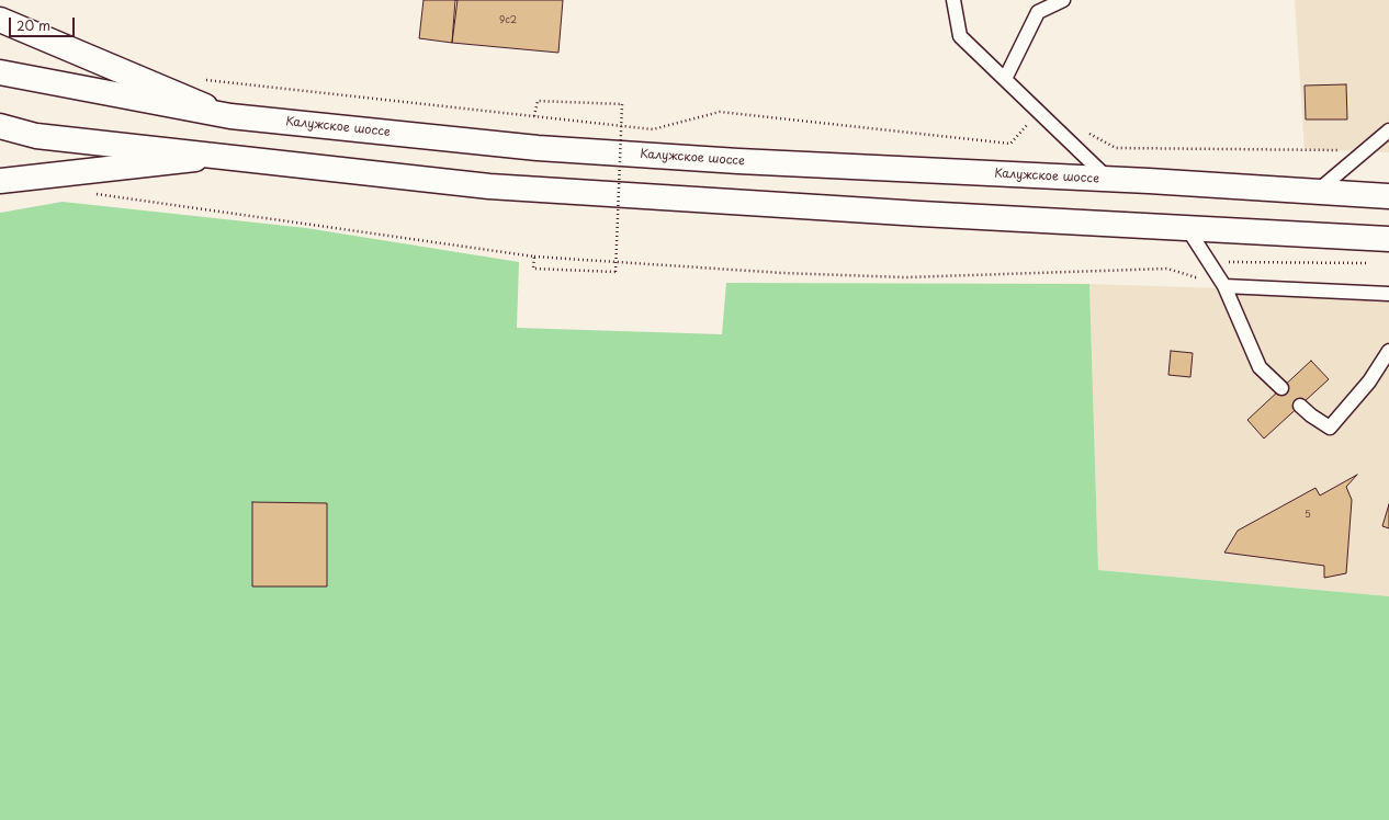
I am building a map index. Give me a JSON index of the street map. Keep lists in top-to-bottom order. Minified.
{"streets":{"main road":["Калужское шоссе"]},"house_numbers":["9с2","5"],"scale_bar":"20 m"}
